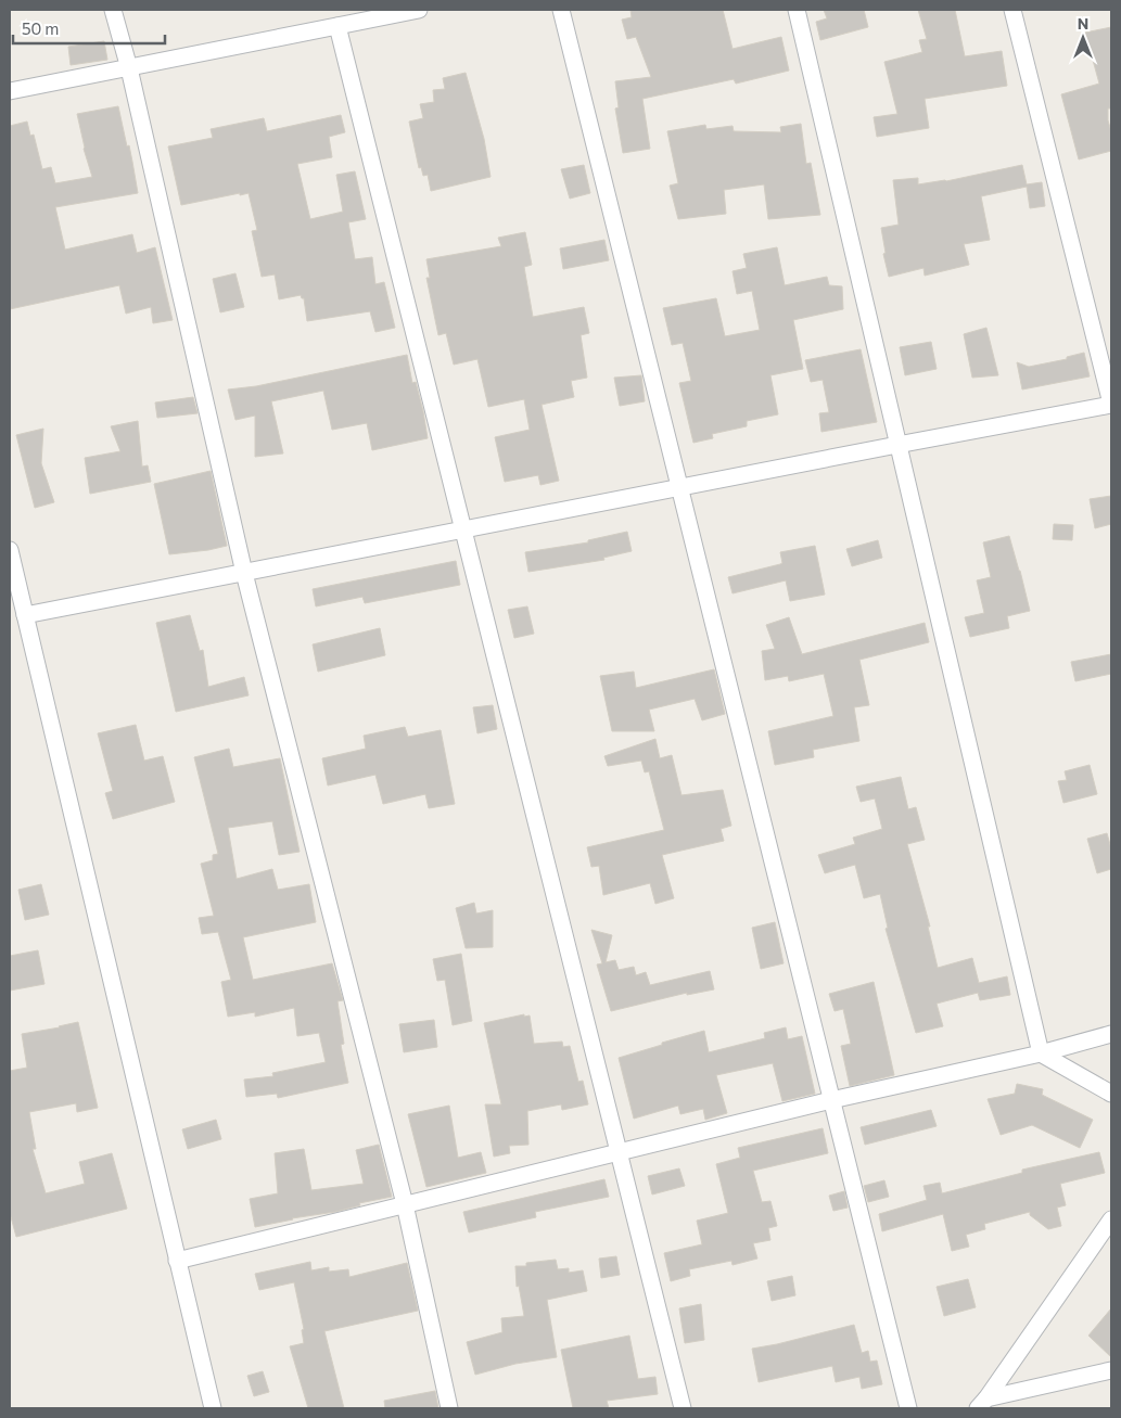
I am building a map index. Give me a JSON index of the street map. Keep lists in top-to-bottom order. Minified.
{"scale_bar":"50 m","north":"top"}
